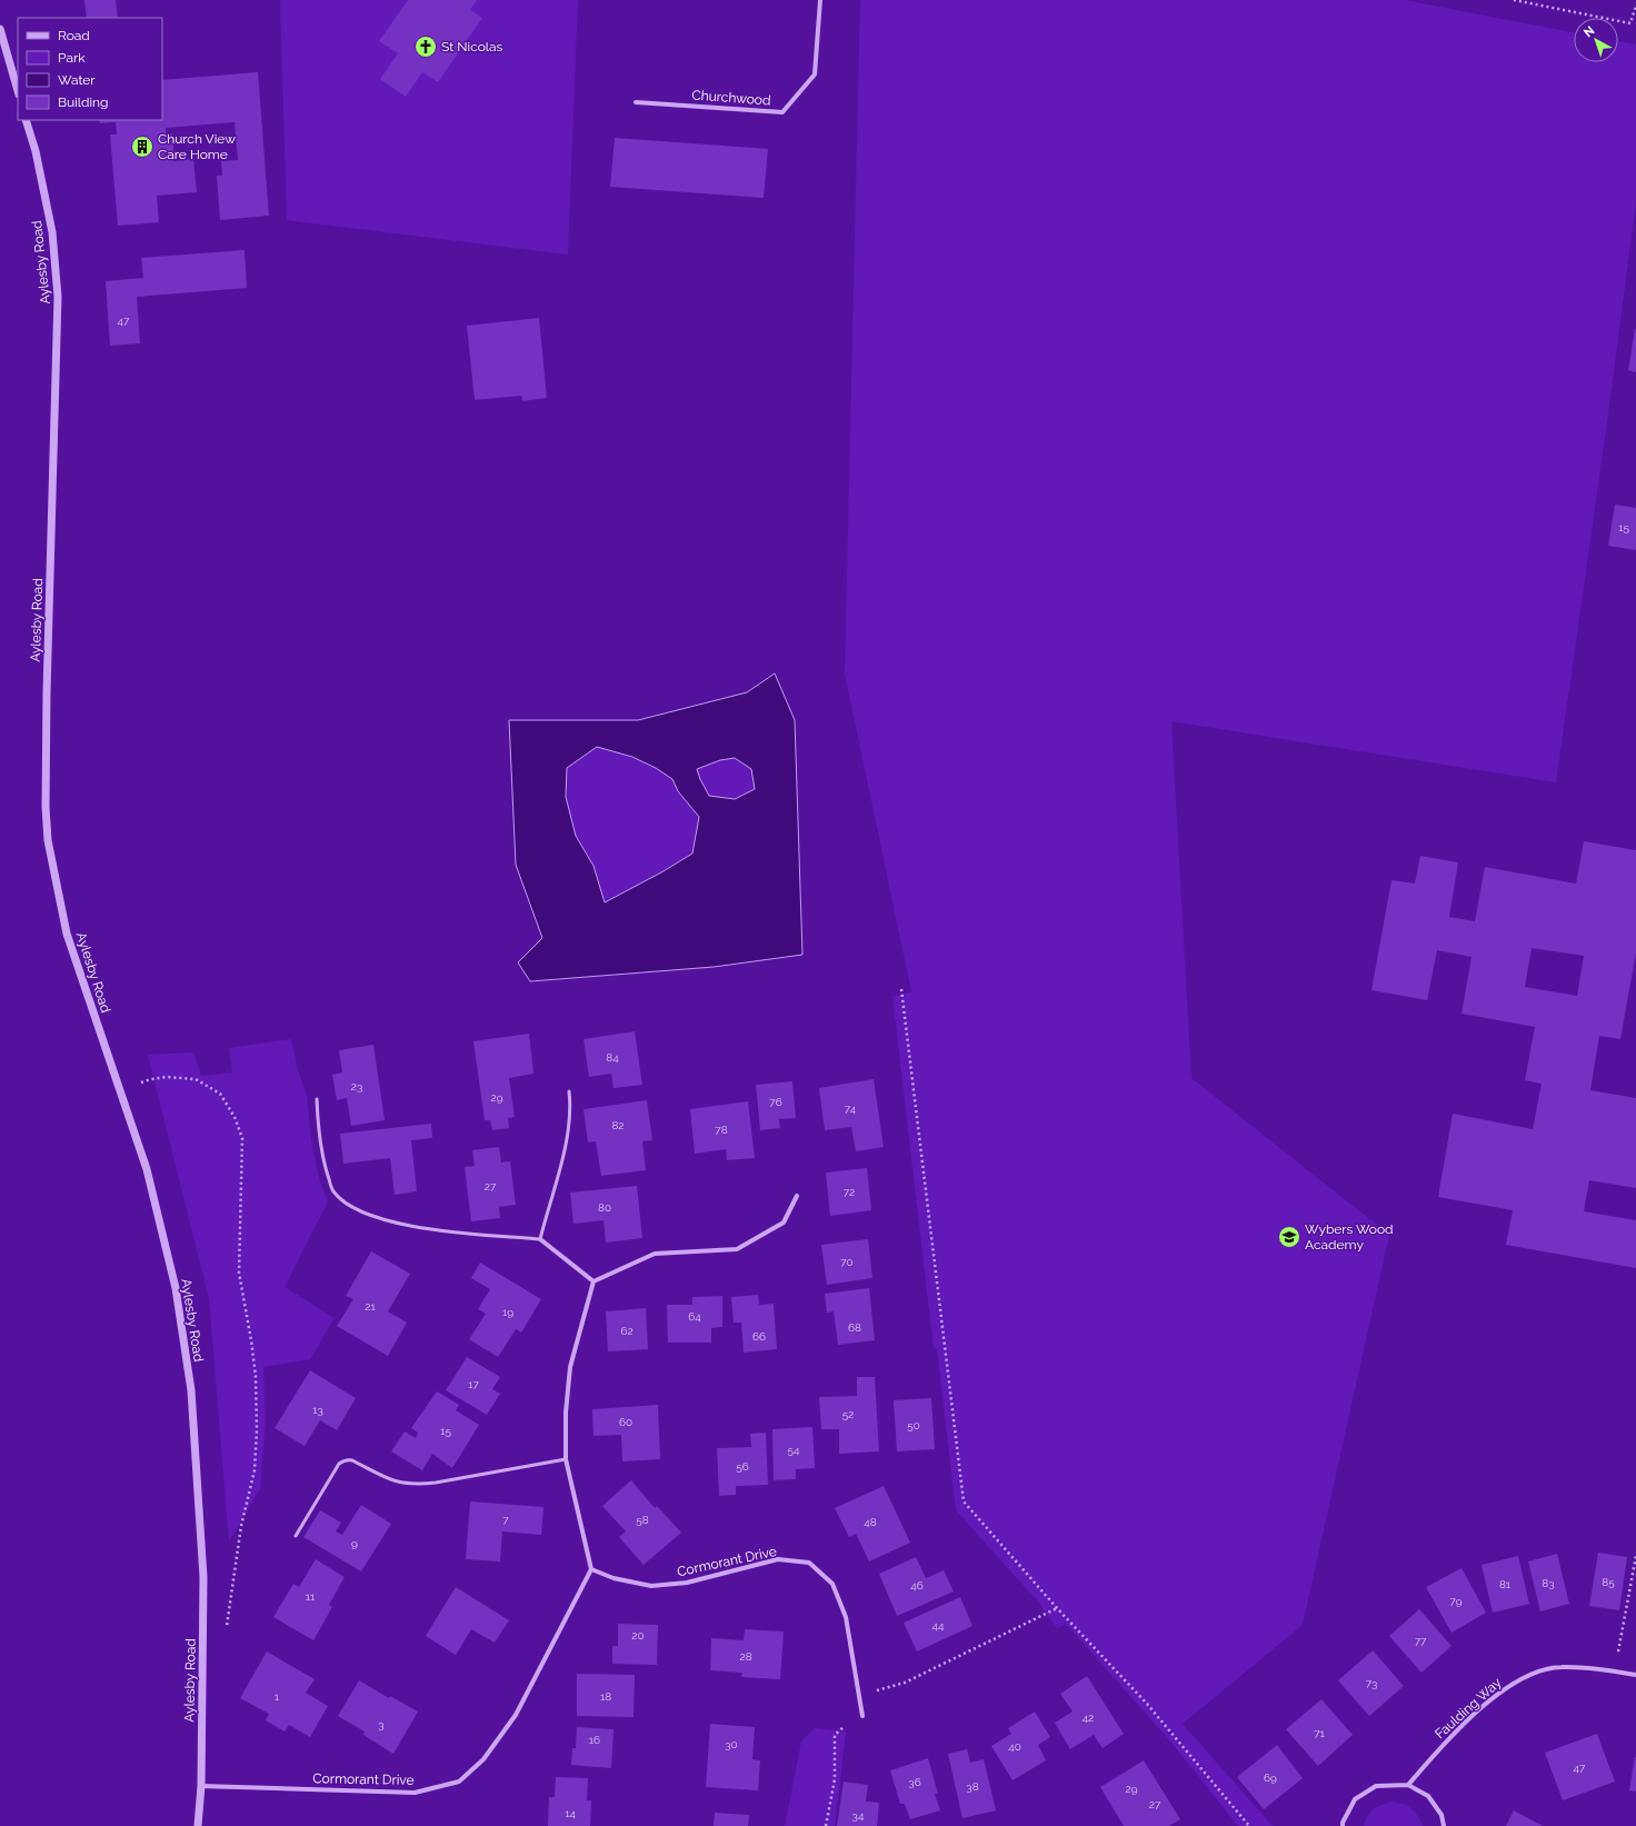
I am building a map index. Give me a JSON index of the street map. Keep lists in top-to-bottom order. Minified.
{"streets":{"street":["Churchwood","Aylesby Road","Cormorant Drive","Faulding Way"]},"crossings":[["Aylesby Road","Cormorant Drive"]],"places":{"church":["St Nicolas"],"building":["Church View Care Home"],"school or university":["Wybers Wood Academy"]},"house_numbers":["47","15","84","23","29","76","74","82","78","27","72","80","70","21","19","64","68","62","66","17","13","52","60","50","15","54","56","7","58","48","9","85","83","81","46","11","79","44","20","77","28","73","1","18","42","3","71","16","30","40","47","69","36","38","29","27","14","34"],"legend":["Road","Park","Water","Building"],"north":"top left"}
